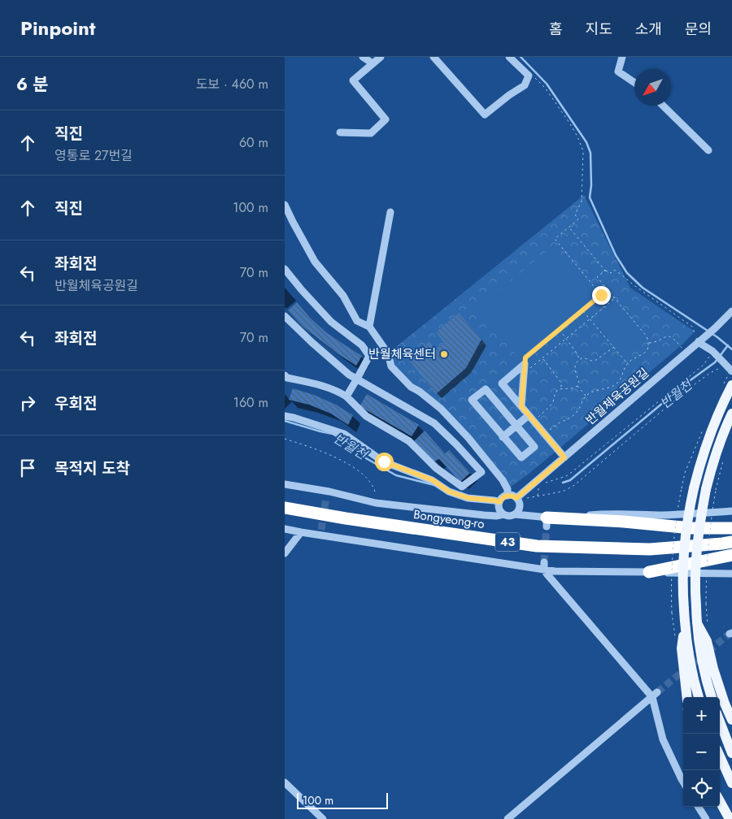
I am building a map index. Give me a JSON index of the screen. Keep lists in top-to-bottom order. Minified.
{"streets":{"highway":["Bongyeong-ro","43"],"street":["반월체육공원길"]},"water":["반월천"],"places":["반월체육센터"],"scale_bar":"100 m","north":"bottom left","page":{"header":"Pinpoint","nav":["홈","지도","소개","문의"],"heading":["6 분","도보 · 460 m"],"list":[["직진","영통로 27번길","60 m"],["직진","100 m"],["좌회전","반월체육공원길","70 m"],["좌회전","70 m"],["우회전","160 m"],"목적지 도착"],"map_buttons":["+","−"],"scale":"100 m"}}
